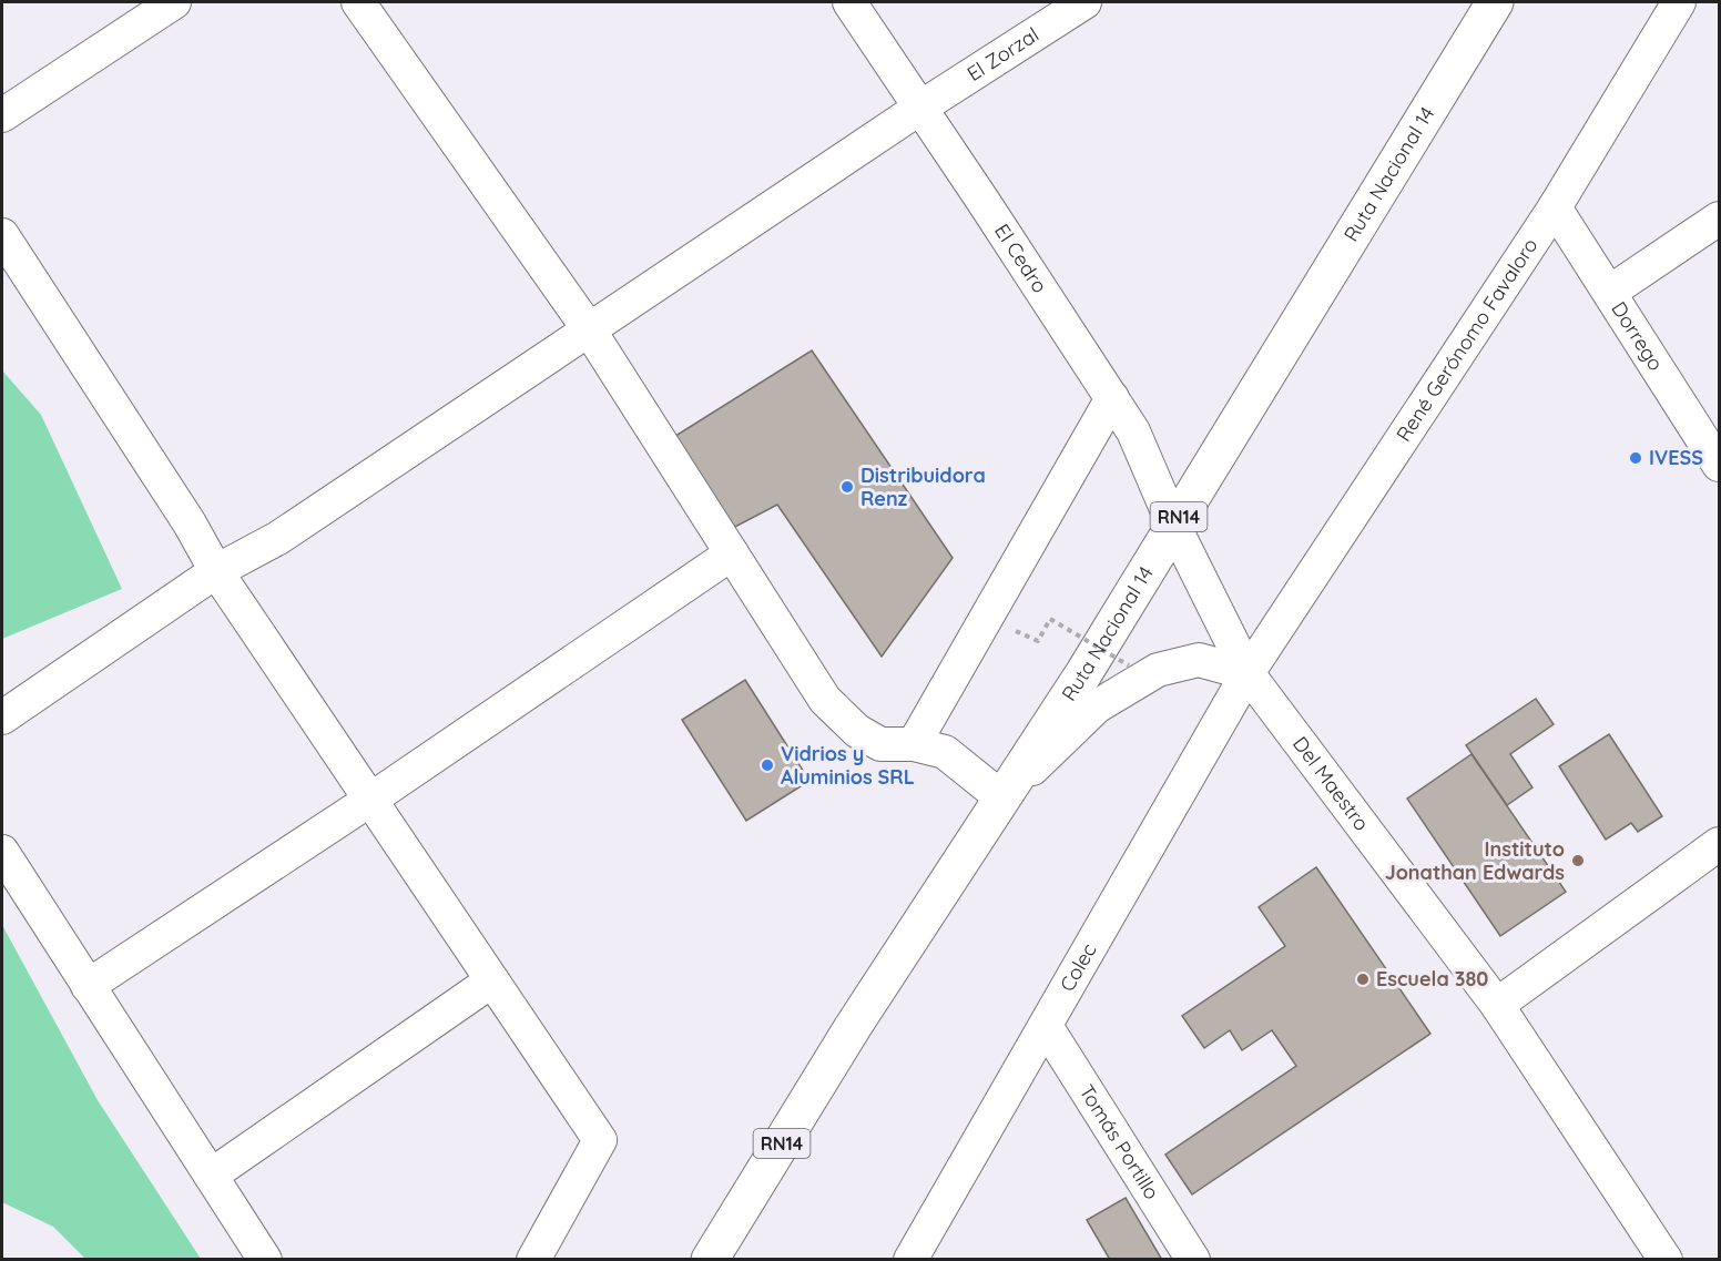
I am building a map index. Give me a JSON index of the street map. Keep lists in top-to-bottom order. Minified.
{"streets":{"highway":["Ruta Nacional 14","RN14"],"street":["El Zorzal","El Cedro","Dorrego","René Gerónomo Favaloro","Del Maestro","Colec","Tomás Portillo"]},"crossings":[["El Zorzal","El Cedro"],["Ruta Nacional 14","El Cedro"],["Ruta Nacional 14","Del Maestro"],["El Cedro","Del Maestro"],["Dorrego","René Gerónomo Favaloro"],["René Gerónomo Favaloro","Del Maestro"],["René Gerónomo Favaloro","Colec"],["Del Maestro","Colec"],["Colec","Tomás Portillo"]],"places":["IVESS","Distribuidora Renz","Vidrios y Aluminios SRL","Instituto Jonathan Edwards","Escuela 380"]}
